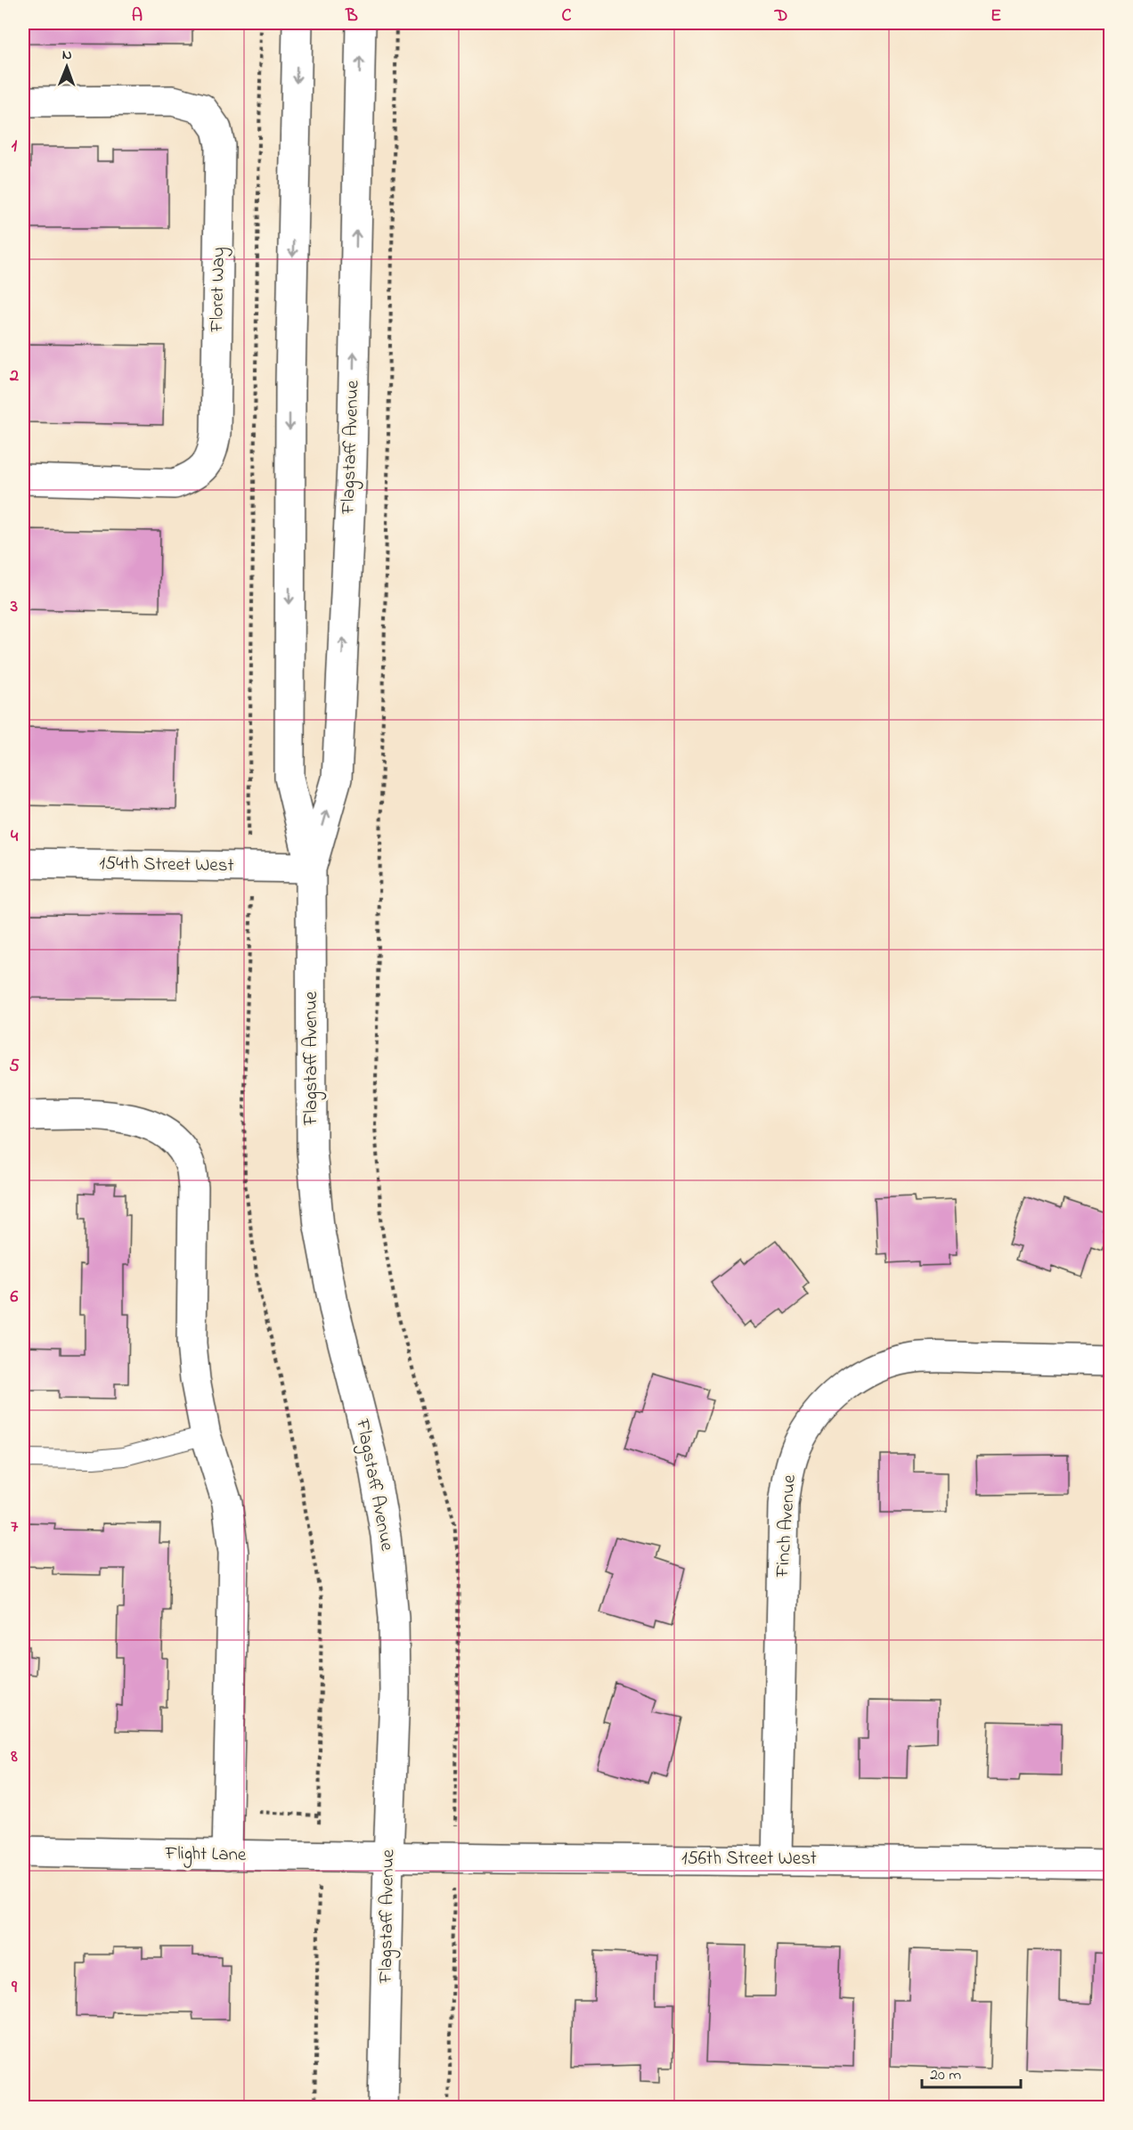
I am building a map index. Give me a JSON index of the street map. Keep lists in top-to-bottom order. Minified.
{"streets":{"street":["Floret Way","Flagstaff Avenue","154th Street West","Finch Avenue","Flight Lane","156th Street West"]},"crossings":[["Flagstaff Avenue","154th Street West"],["Flagstaff Avenue","Flight Lane"],["Flagstaff Avenue","156th Street West"],["Finch Avenue","156th Street West"],["Flight Lane","156th Street West"]],"scale_bar":"20 m","north":"top","grid":{"columns":["A","B","C","D","E"],"rows":["1","2","3","4","5","6","7","8","9"]}}
